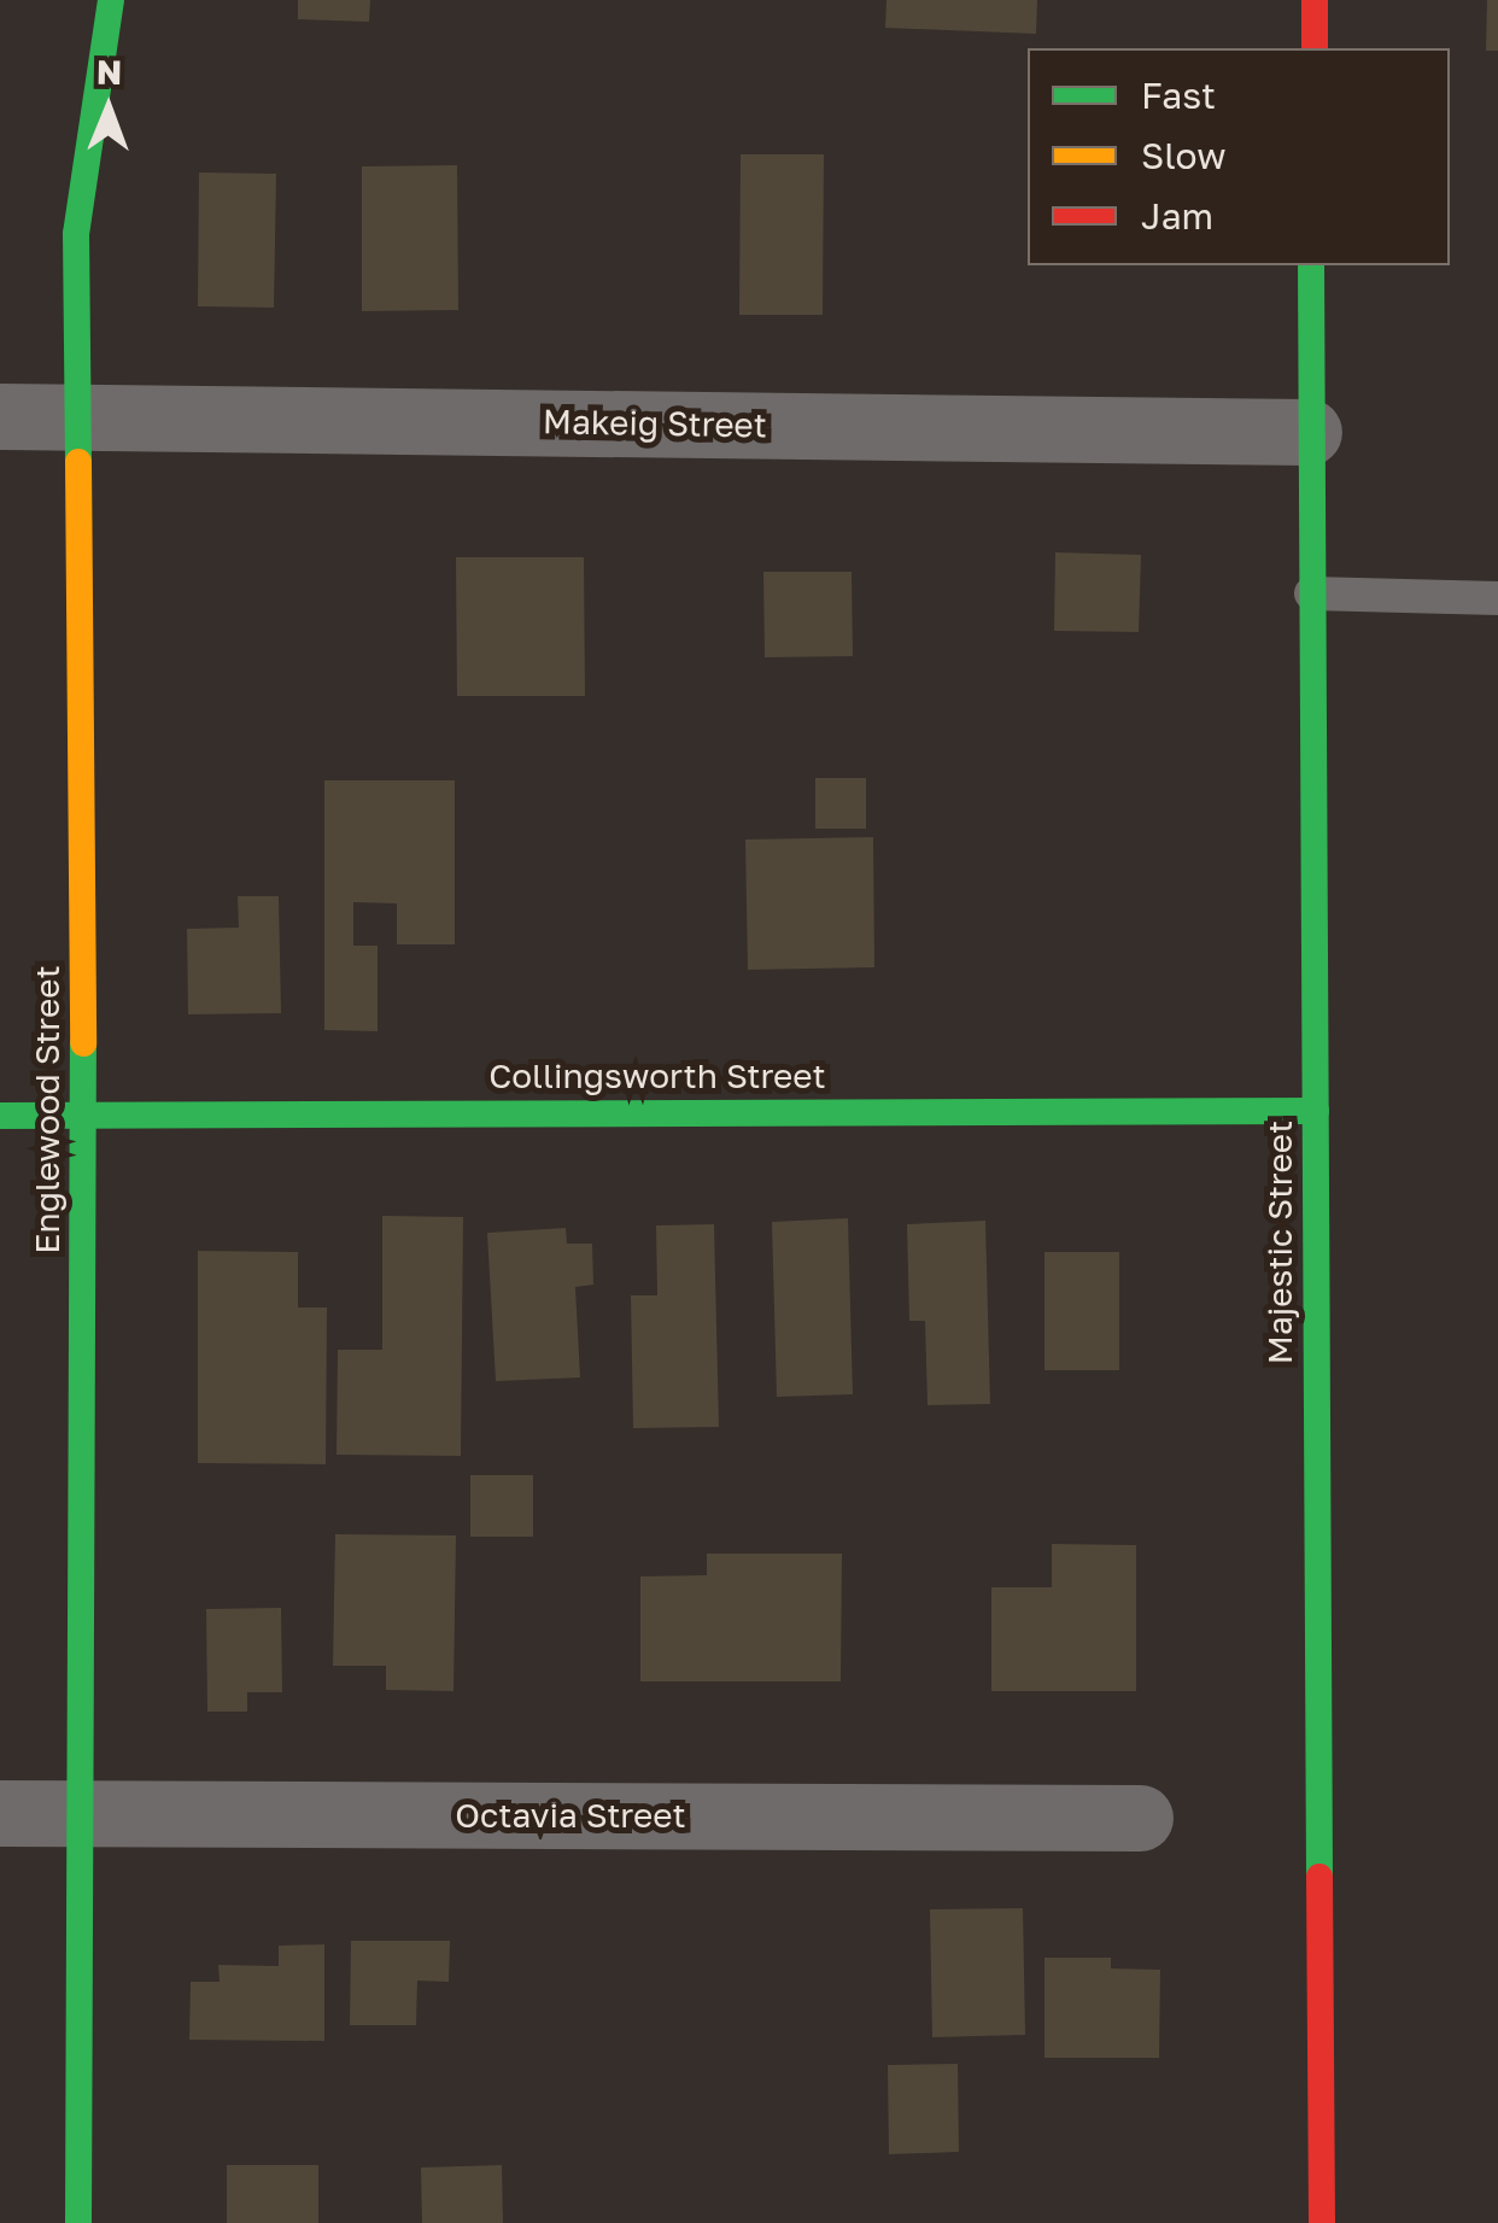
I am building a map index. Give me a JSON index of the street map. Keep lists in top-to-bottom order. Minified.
{"streets":{"street":["Makeig Street","Collingsworth Street","Englewood Street","Majestic Street","Octavia Street"]},"crossings":[["Makeig Street","Englewood Street"],["Makeig Street","Majestic Street"],["Collingsworth Street","Englewood Street"],["Collingsworth Street","Majestic Street"],["Englewood Street","Octavia Street"]],"legend":["Fast","Slow","Jam"],"north":"top"}
